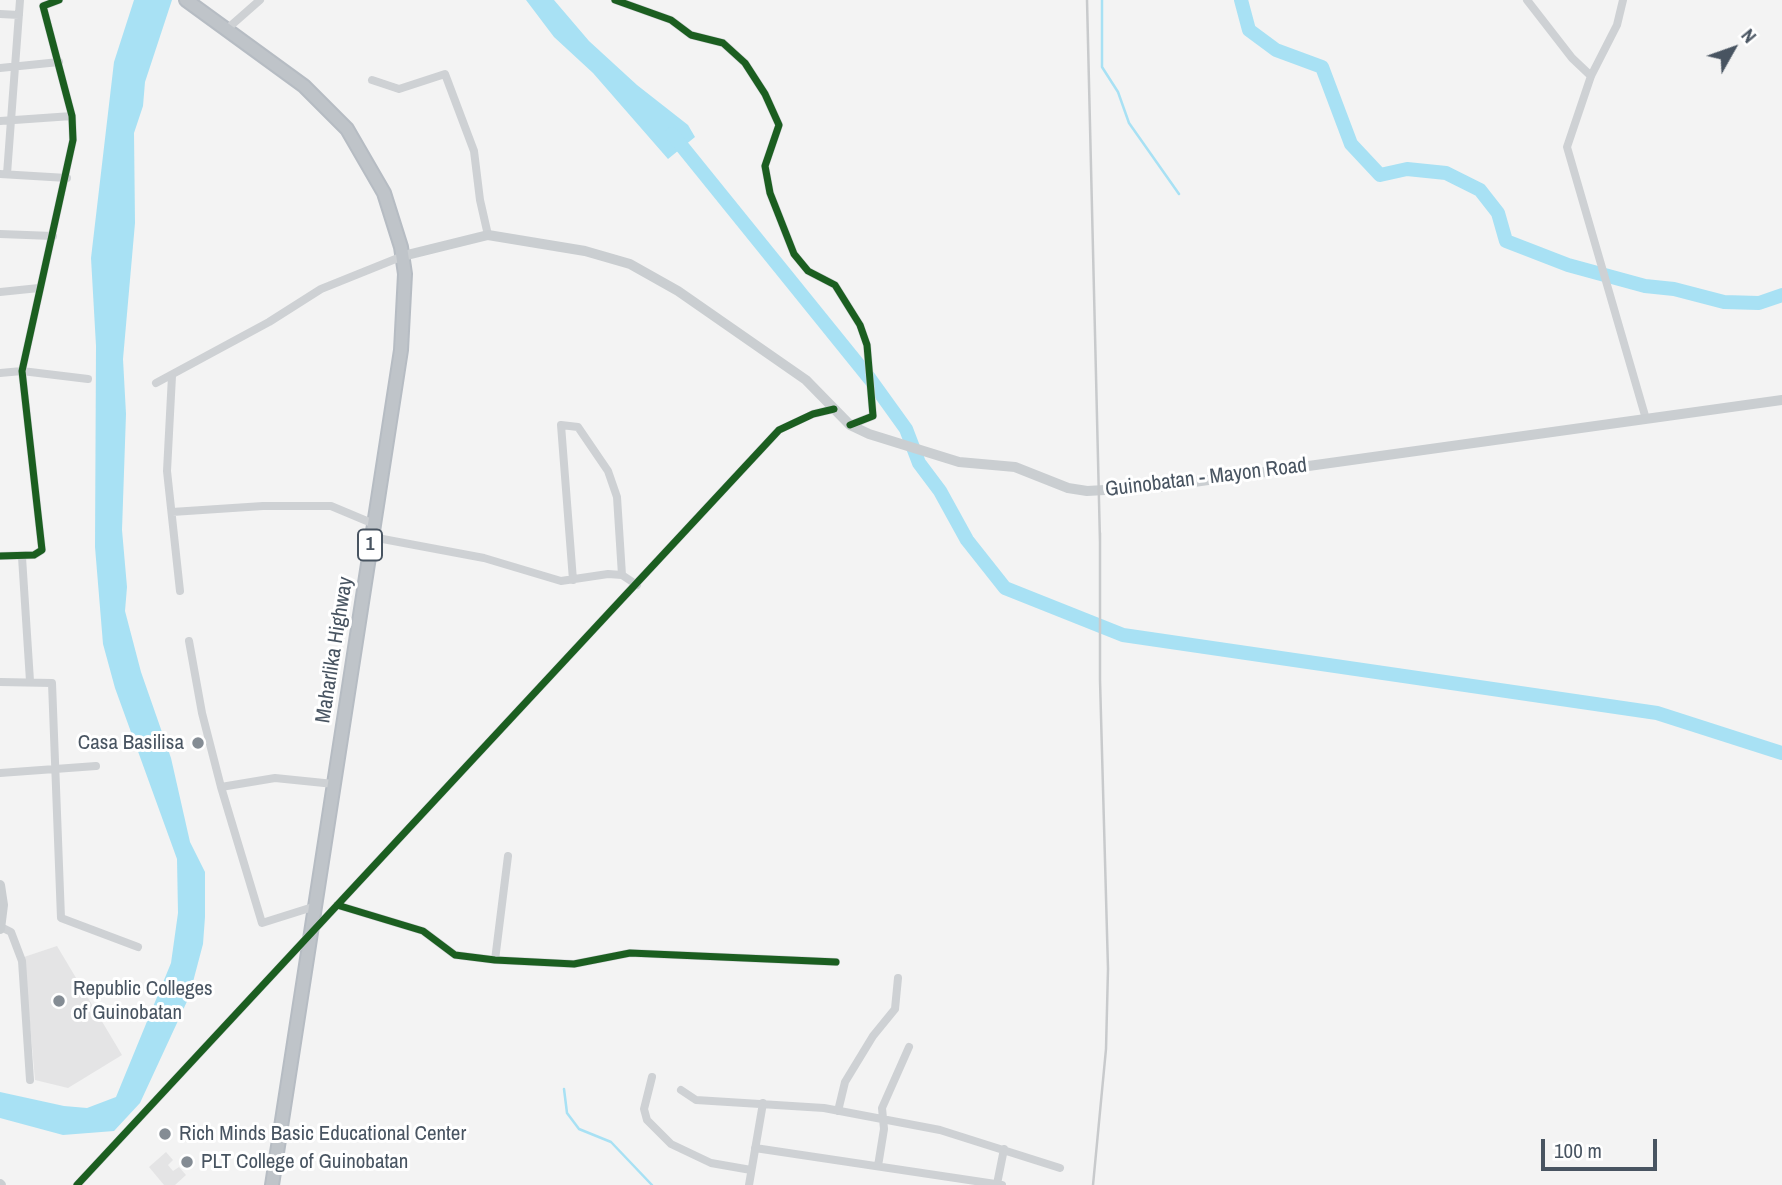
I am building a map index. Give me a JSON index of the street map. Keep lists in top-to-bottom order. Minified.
{"streets":{"highway":["1","Maharlika Highway"],"main road":["Guinobatan - Mayon Road"]},"crossings":[["Guinobatan - Mayon Road","Maharlika Highway"]],"places":["Casa Basilisa","Republic Colleges of Guinobatan","Rich Minds Basic Educational Center","PLT College of Guinobatan"],"scale_bar":"100 m","north":"top right"}
